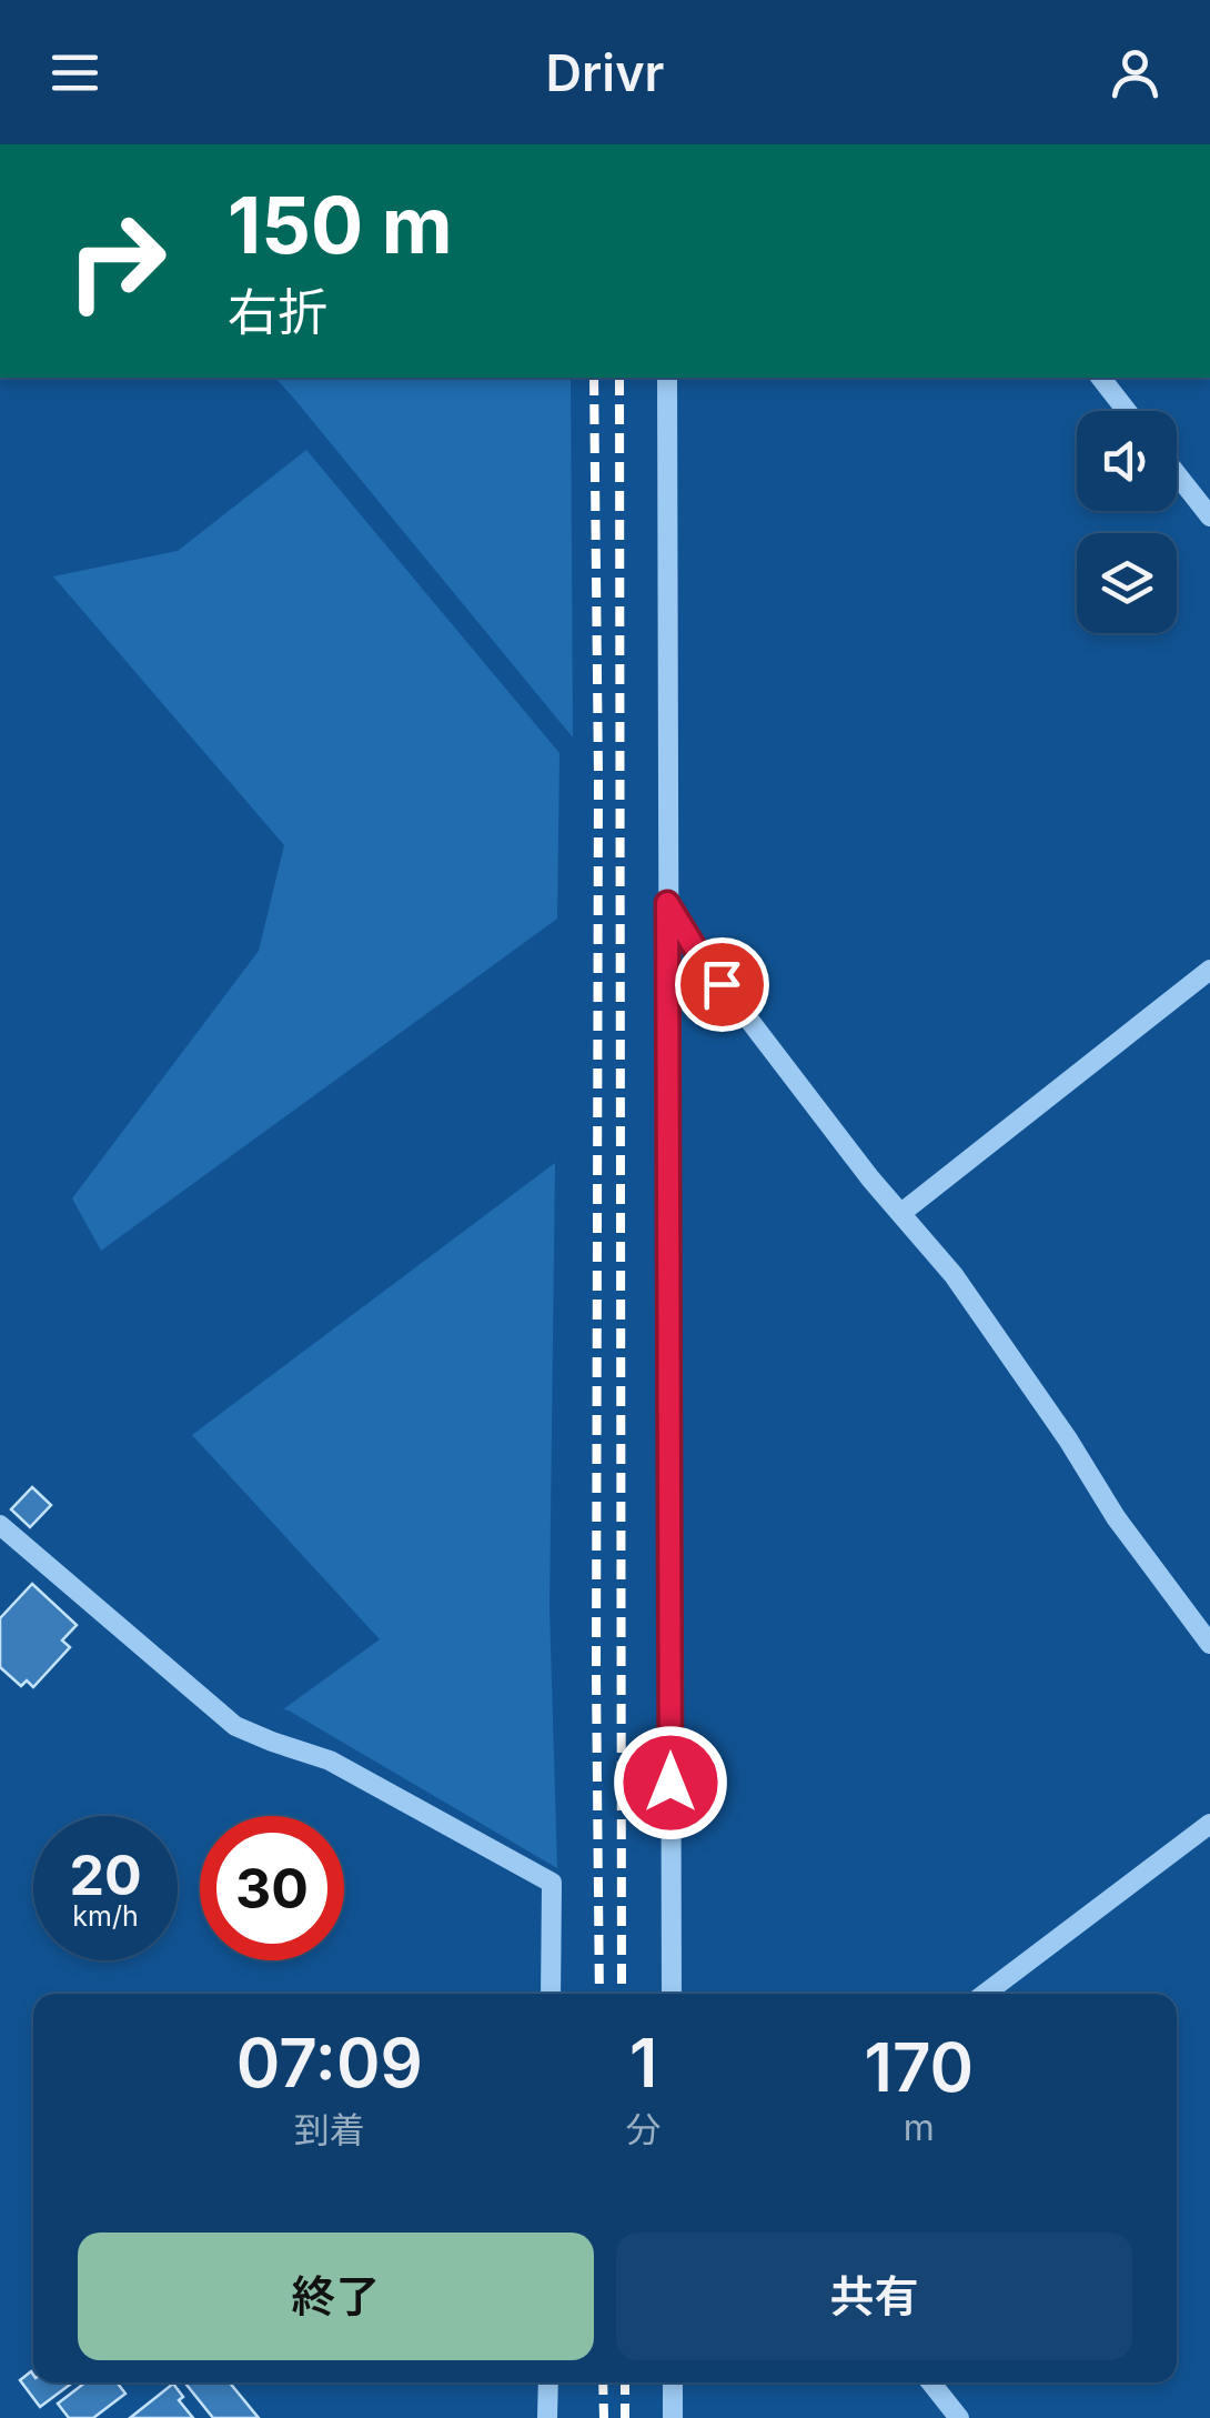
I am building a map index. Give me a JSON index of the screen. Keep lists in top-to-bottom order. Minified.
{"page":{"header":"Drivr","turn":["150 m","右折"],"speed":"20 km/h","limit":"30","eta":["07:09","到着","1","分","170","m"],"buttons":["終了","共有"]}}
